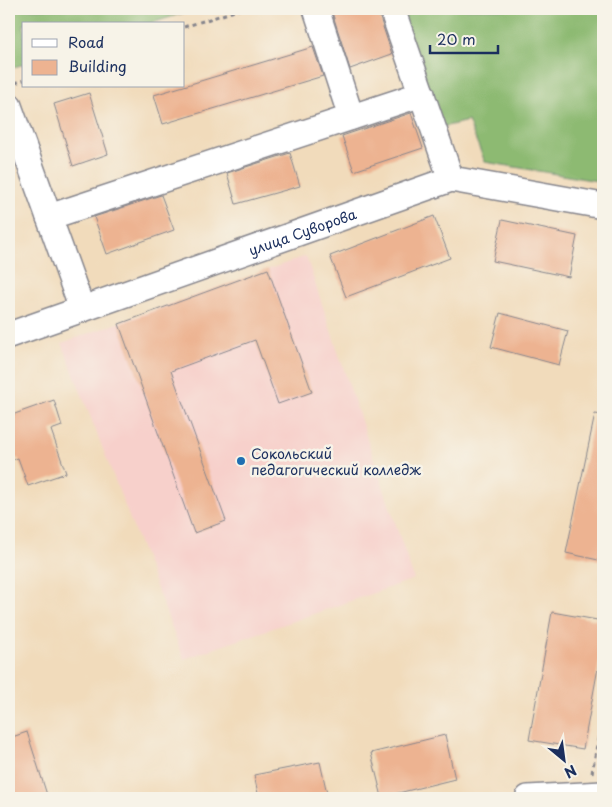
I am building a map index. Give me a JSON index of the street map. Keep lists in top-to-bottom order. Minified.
{"streets":{"street":["улица Суворова"]},"places":["Сокольский педагогический колледж"],"legend":["Road","Building"],"scale_bar":"20 m","north":"bottom right"}
